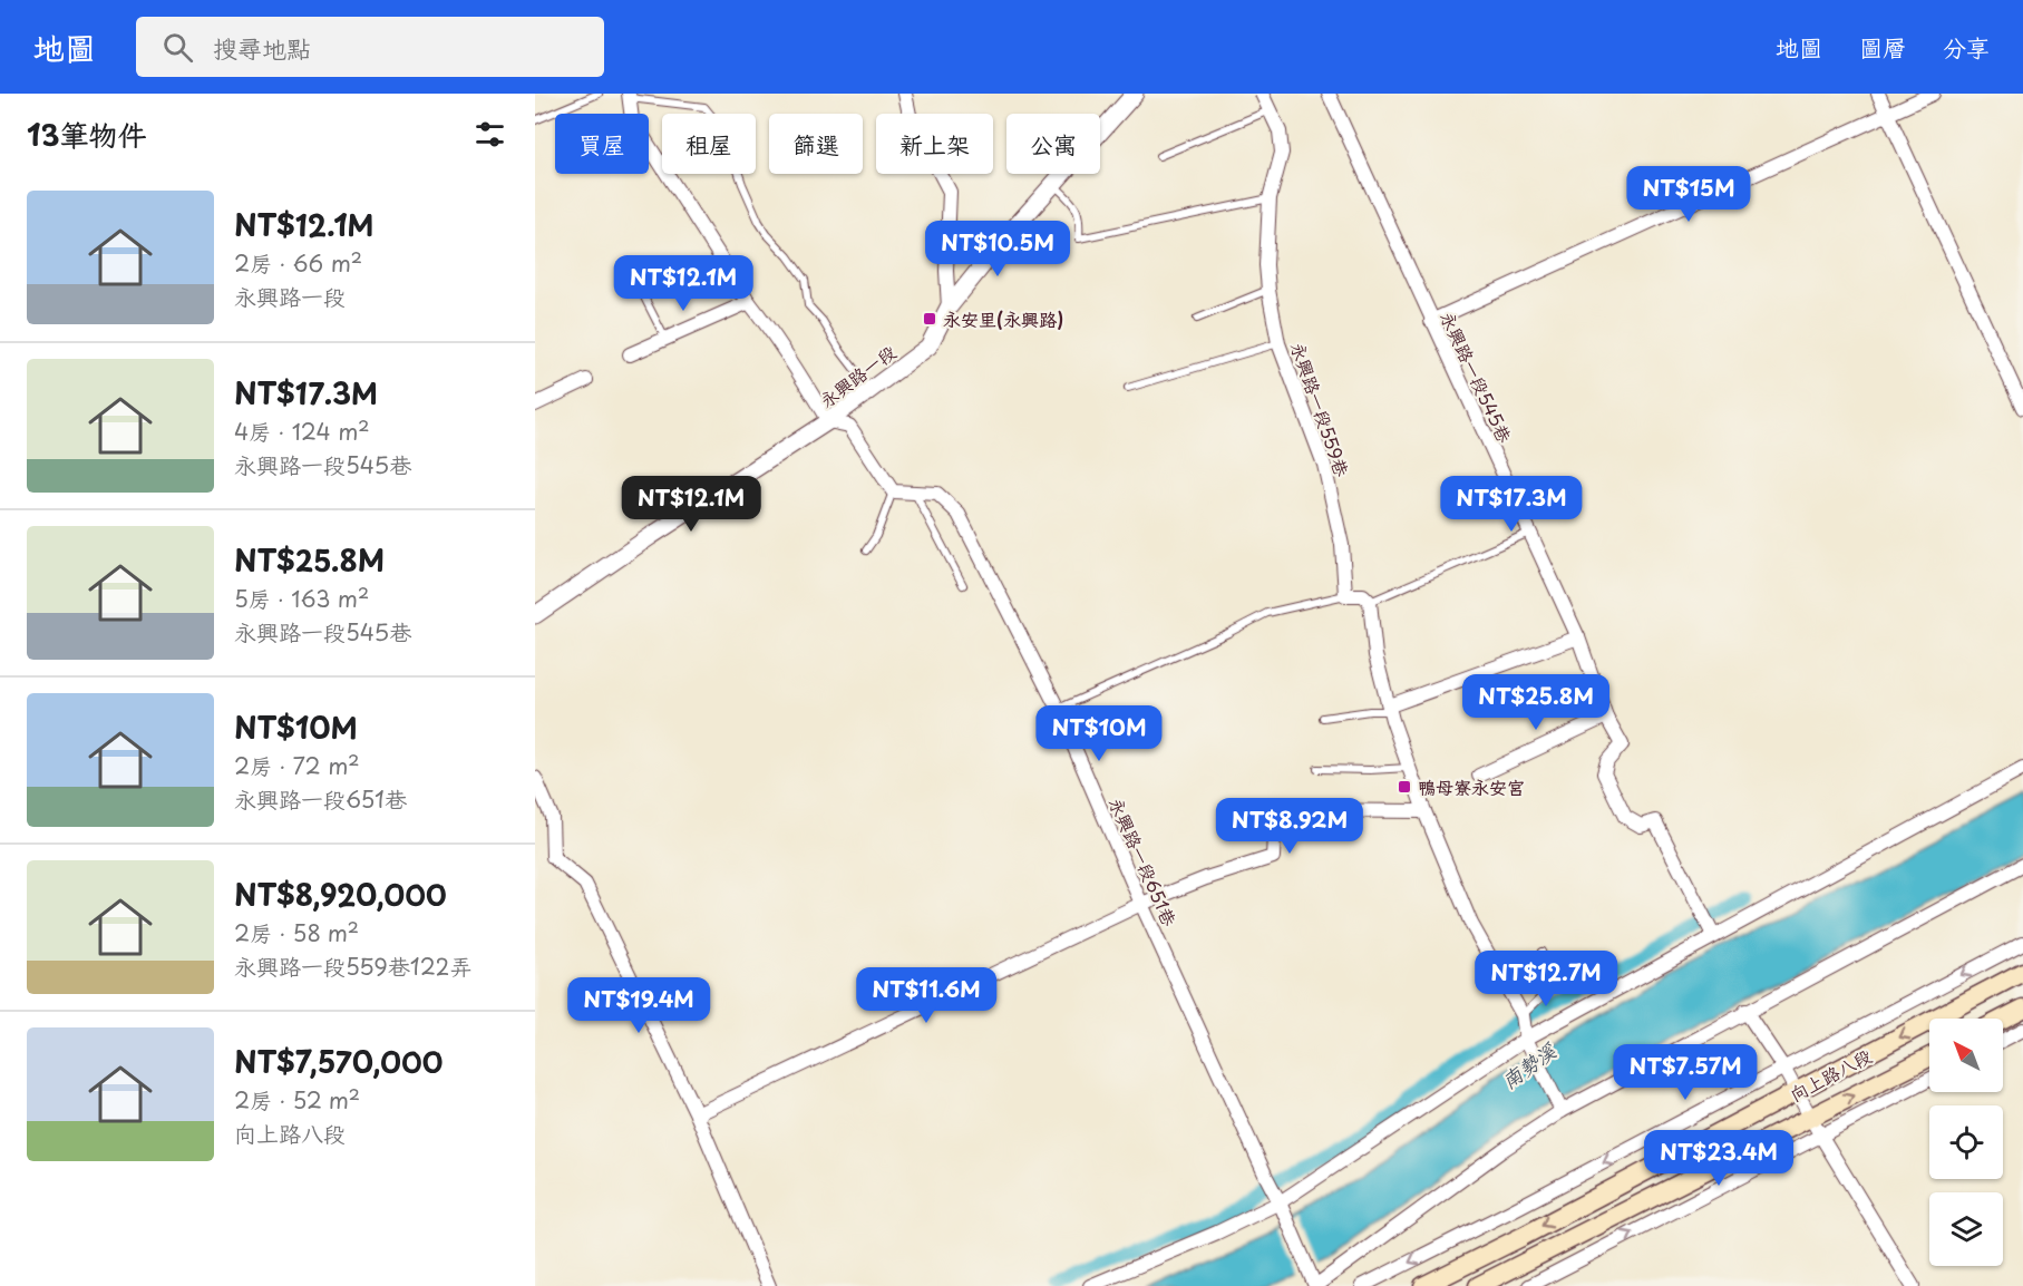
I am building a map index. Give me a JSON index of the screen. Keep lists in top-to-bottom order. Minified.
{"streets":{"main road":["向上路八段"],"street":["永興路一段","永興路一段545巷","永興路一段559巷","永興路一段651巷"]},"water":["南勢溪"],"places":{"transit":["永安里(永興路)","鴨母寮永安宮"]},"north":"top left","page":{"header":"地圖","search":"搜尋地點","nav":["地圖","圖層","分享"],"heading":"13筆物件","chip":["買屋","租屋","篩選","新上架","公寓"],"price":["NT$15M","NT$10.5M","NT$12.1M","NT$12.1M","NT$17.3M","NT$25.8M","NT$10M","NT$8.92M","NT$12.7M","NT$11.6M","NT$19.4M","NT$7.57M","NT$23.4M"],"list":[{"name":"NT$12.1M","note":"2房 · 66 m² · 永興路一段"},{"name":"NT$17.3M","note":"4房 · 124 m² · 永興路一段545巷"},{"name":"NT$25.8M","note":"5房 · 163 m² · 永興路一段545巷"},{"name":"NT$10M","note":"2房 · 72 m² · 永興路一段651巷"},{"name":"NT$8,920,000","note":"2房 · 58 m² · 永興路一段559巷122弄"},{"name":"NT$7,570,000","note":"2房 · 52 m² · 向上路八段"}]}}
